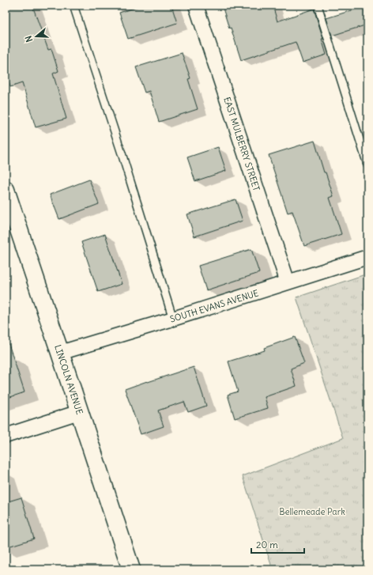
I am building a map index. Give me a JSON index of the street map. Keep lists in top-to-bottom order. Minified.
{"streets":{"street":["EAST MULBERRY STREET","SOUTH EVANS AVENUE","LINCOLN AVENUE"]},"crossings":[["EAST MULBERRY STREET","SOUTH EVANS AVENUE"],["SOUTH EVANS AVENUE","LINCOLN AVENUE"]],"parks":["Bellemeade Park"],"scale_bar":"20 m","north":"left"}
